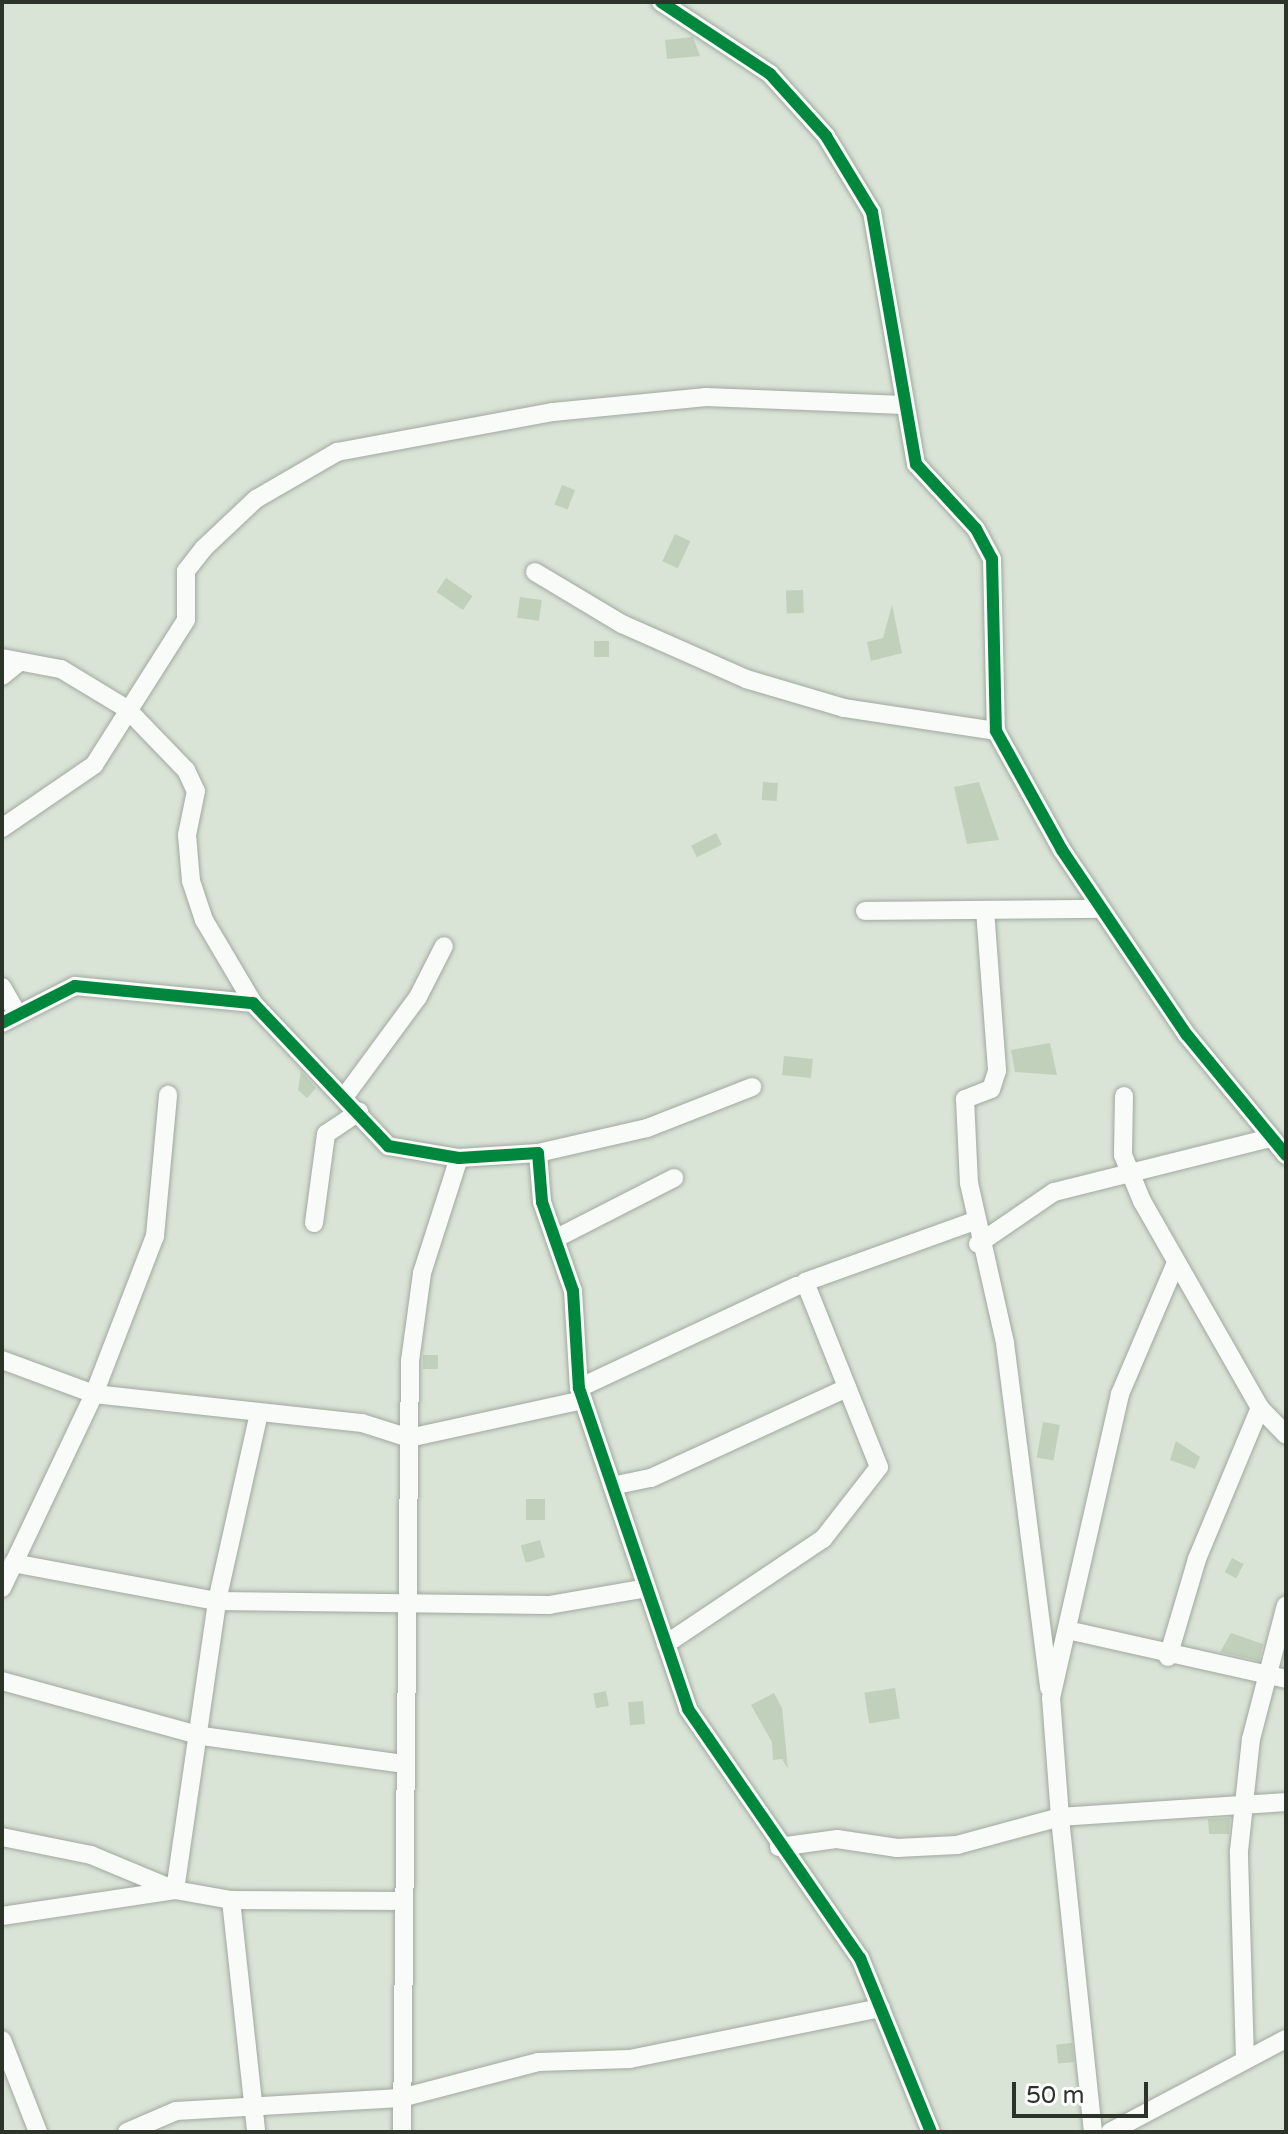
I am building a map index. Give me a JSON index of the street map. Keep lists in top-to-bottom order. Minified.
{"scale_bar":"50 m"}
